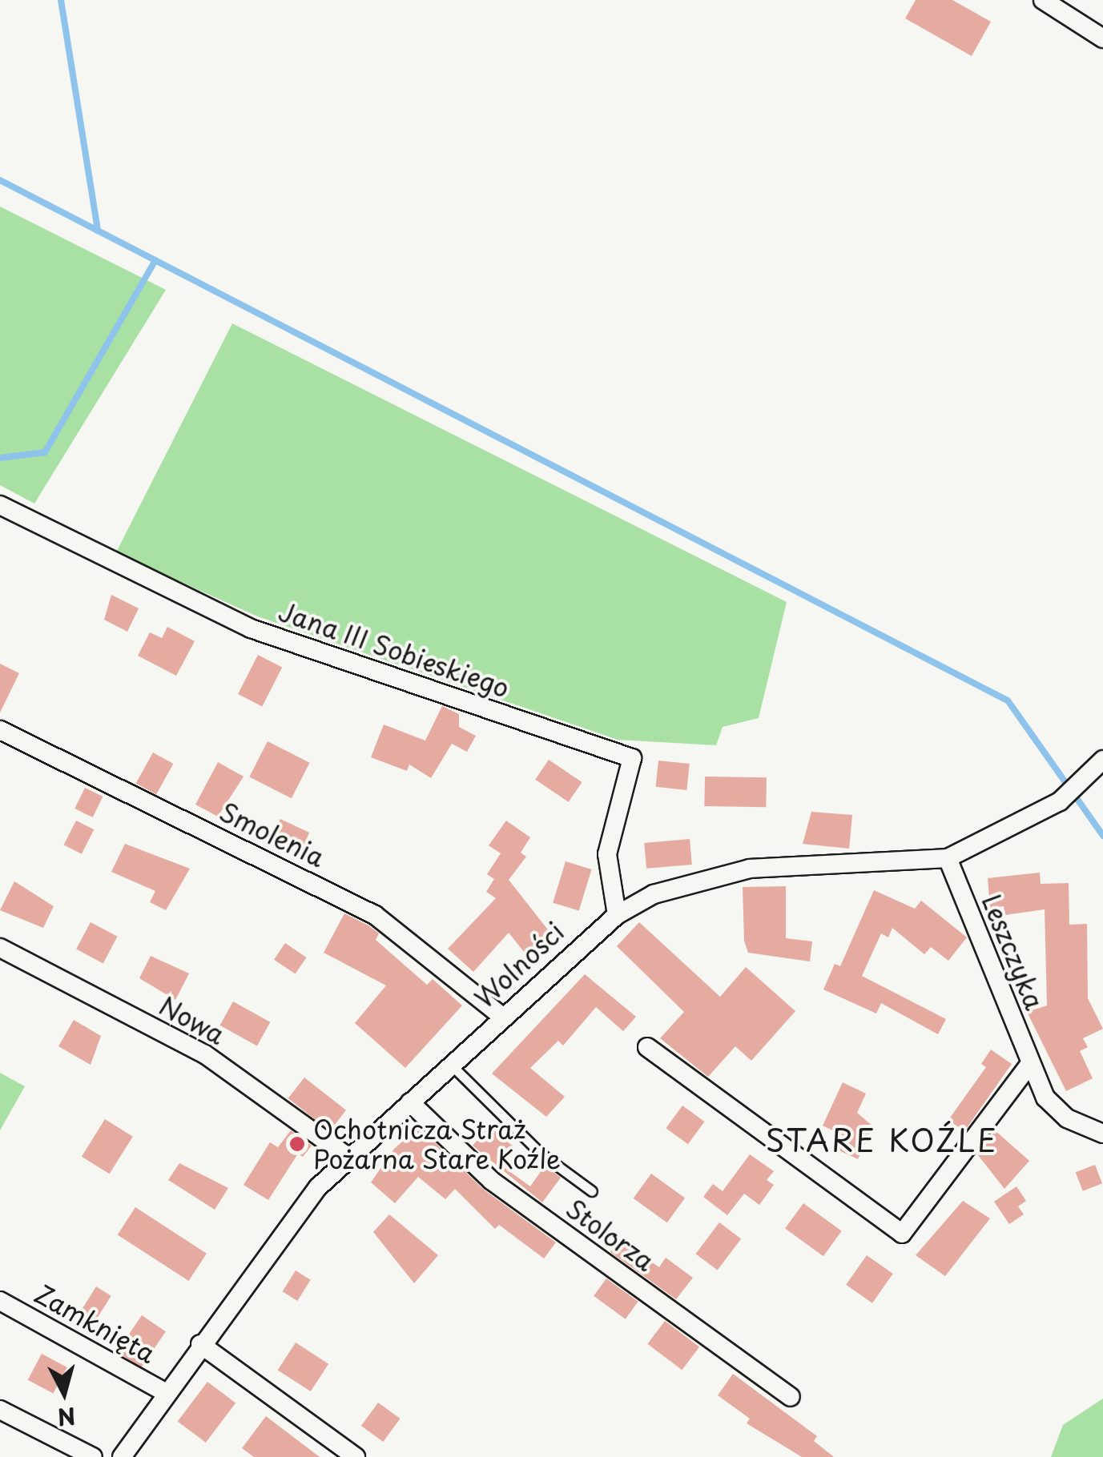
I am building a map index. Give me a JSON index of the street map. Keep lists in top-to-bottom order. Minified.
{"streets":{"street":["Jana III Sobieskiego","Smolenia","Leszczyka","Wolności","Nowa","Stolorza","Zamknięta"]},"crossings":[["Jana III Sobieskiego","Wolności"],["Smolenia","Wolności"],["Leszczyka","Wolności"],["Wolności","Nowa"],["Wolności","Stolorza"],["Wolności","Zamknięta"]],"districts":["STARE KOŹLE"],"places":["Ochotnicza Straż Pożarna Stare Koźle"],"north":"bottom"}
